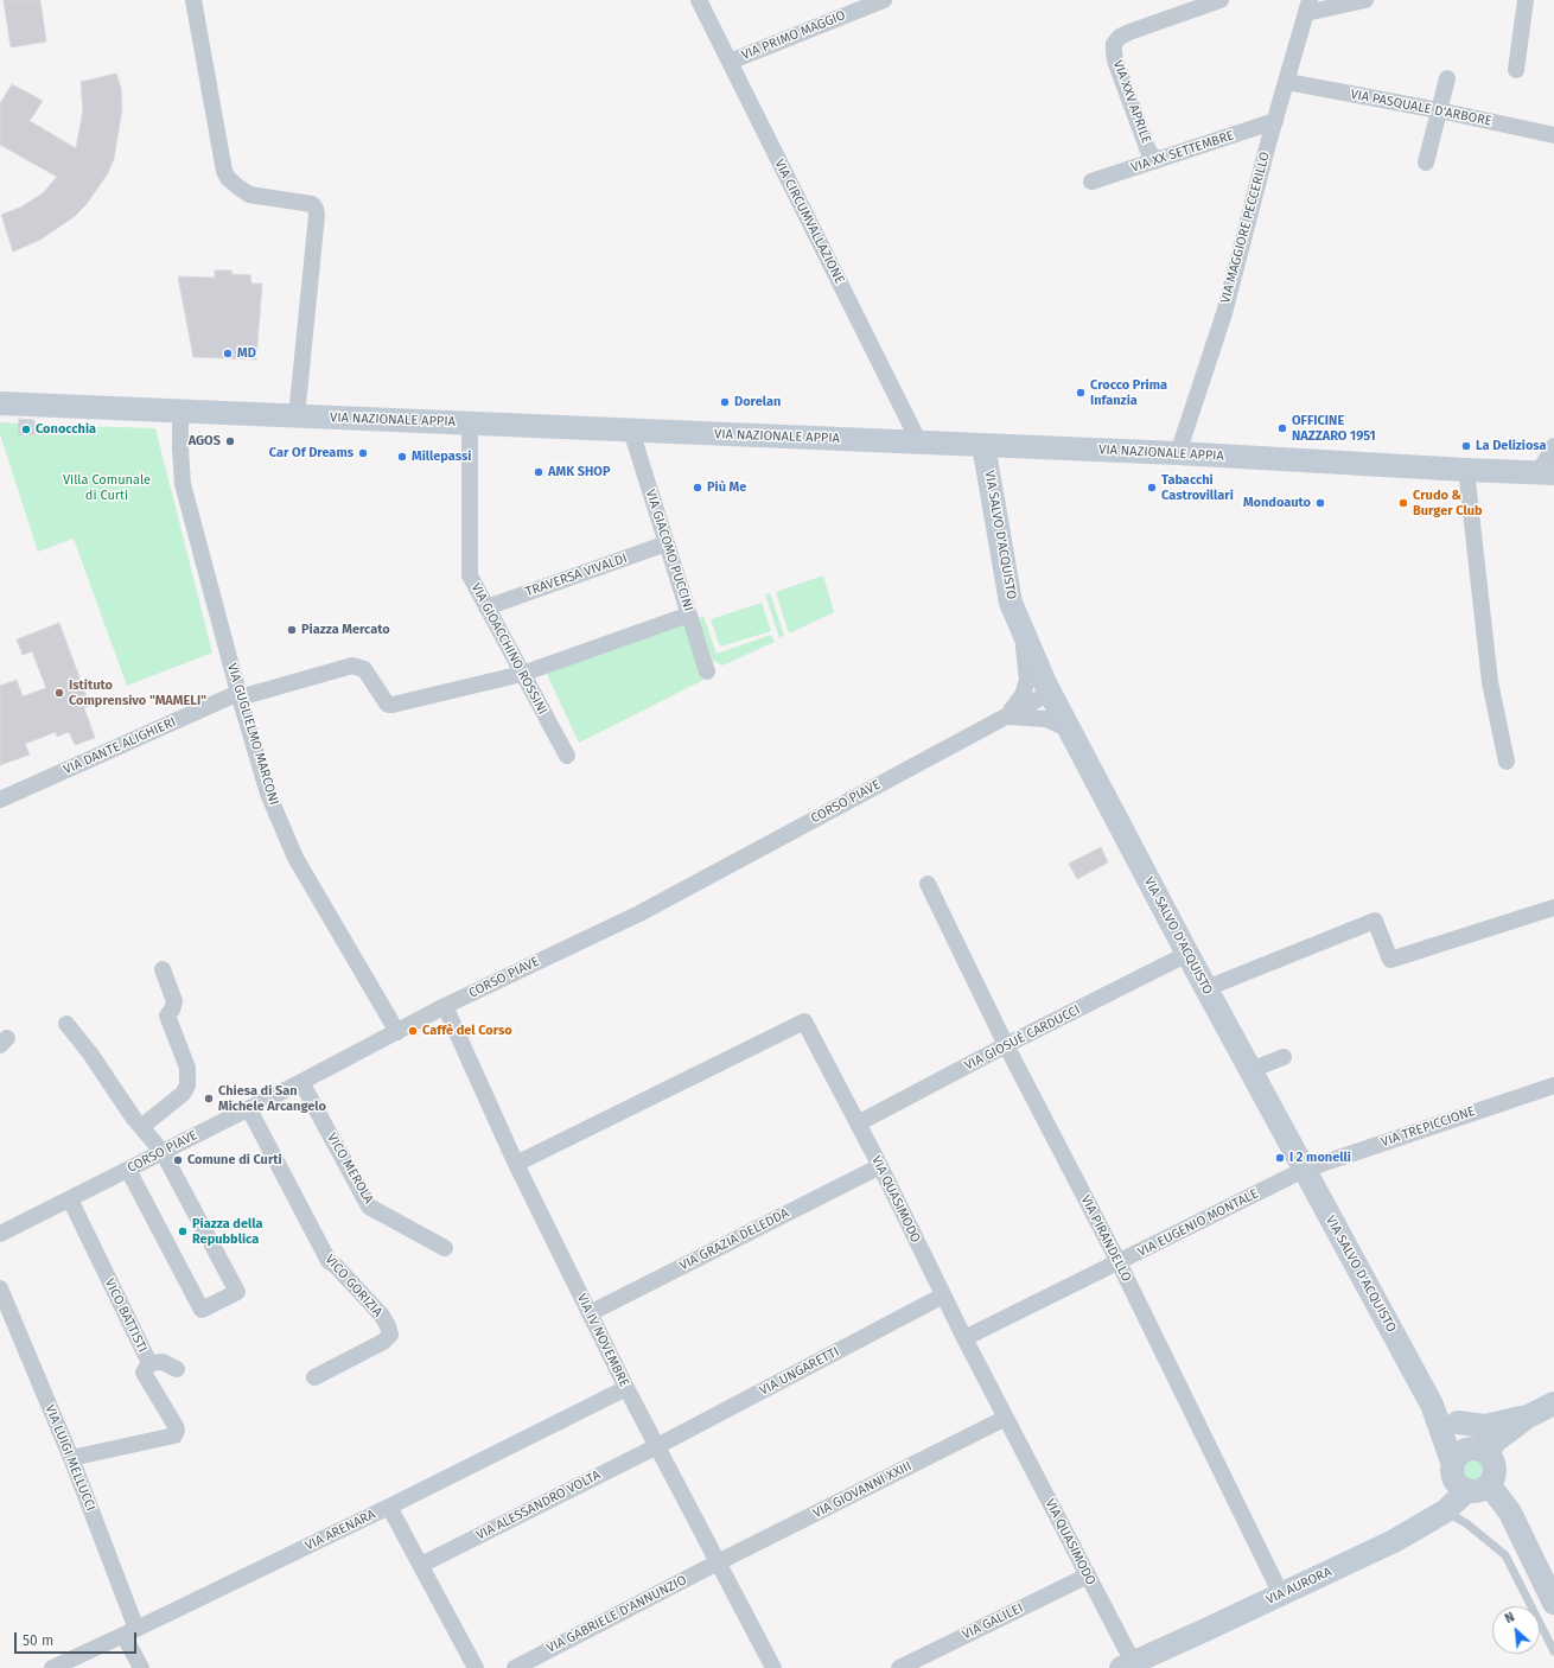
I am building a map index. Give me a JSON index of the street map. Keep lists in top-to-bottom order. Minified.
{"streets":{"street":["VIA PRIMO MAGGIO","VIA XXV APRILE","VIA PASQUALE D'ARBORE","VIA XX SETTEMBRE","VIA CIRCUMVALLAZIONE","VIA MAGGIORE PECCERILLO","VIA NAZIONALE APPIA","VIA SALVO D'ACQUISTO","VIA GIACOMO PUCCINI","TRAVERSA VIVALDI","VIA GIOACCHINO ROSSINI","VIA GUGLIELMO MARCONI","VIA DANTE ALIGHIERI","CORSO PIAVE","VIA GIOSUÈ CARDUCCI","VIA TREPICCIONE","VICO MEROLA","VIA QUASIMODO","VIA EUGENIO MONTALE","VIA PIRANDELLO","VIA GRAZIA DELEDDA","VICO GORIZIA","VICO BATTISTI","VIA IV NOVEMBRE","VIA UNGARETTI","VIA LUIGI MELLUCCI","VIA GIOVANNI XXIII","VIA ALESSANDRO VOLTA","VIA ARENARA","VIA AURORA","VIA GABRIELE D'ANNUNZIO","VIA GALILEI"]},"crossings":[["VIA PRIMO MAGGIO","VIA CIRCUMVALLAZIONE"],["VIA XXV APRILE","VIA XX SETTEMBRE"],["VIA PASQUALE D'ARBORE","VIA MAGGIORE PECCERILLO"],["VIA XX SETTEMBRE","VIA MAGGIORE PECCERILLO"],["VIA CIRCUMVALLAZIONE","VIA NAZIONALE APPIA"],["VIA MAGGIORE PECCERILLO","VIA NAZIONALE APPIA"],["VIA NAZIONALE APPIA","VIA SALVO D'ACQUISTO"],["VIA NAZIONALE APPIA","VIA GIACOMO PUCCINI"],["VIA NAZIONALE APPIA","VIA GIOACCHINO ROSSINI"],["VIA NAZIONALE APPIA","VIA GUGLIELMO MARCONI"],["VIA SALVO D'ACQUISTO","CORSO PIAVE"],["VIA SALVO D'ACQUISTO","VIA GIOSUÈ CARDUCCI"],["VIA SALVO D'ACQUISTO","VIA TREPICCIONE"],["VIA SALVO D'ACQUISTO","VIA EUGENIO MONTALE"],["VIA SALVO D'ACQUISTO","VIA AURORA"],["VIA GIACOMO PUCCINI","TRAVERSA VIVALDI"],["TRAVERSA VIVALDI","VIA GIOACCHINO ROSSINI"],["VIA GIOACCHINO ROSSINI","VIA DANTE ALIGHIERI"],["VIA GUGLIELMO MARCONI","VIA DANTE ALIGHIERI"],["VIA GUGLIELMO MARCONI","CORSO PIAVE"],["CORSO PIAVE","VICO MEROLA"],["CORSO PIAVE","VICO GORIZIA"],["CORSO PIAVE","VICO BATTISTI"],["CORSO PIAVE","VIA IV NOVEMBRE"],["VIA GIOSUÈ CARDUCCI","VIA QUASIMODO"],["VIA GIOSUÈ CARDUCCI","VIA PIRANDELLO"],["VIA TREPICCIONE","VIA EUGENIO MONTALE"],["VIA QUASIMODO","VIA EUGENIO MONTALE"],["VIA QUASIMODO","VIA GRAZIA DELEDDA"],["VIA QUASIMODO","VIA IV NOVEMBRE"],["VIA QUASIMODO","VIA UNGARETTI"],["VIA QUASIMODO","VIA GIOVANNI XXIII"],["VIA QUASIMODO","VIA AURORA"],["VIA QUASIMODO","VIA GALILEI"],["VIA EUGENIO MONTALE","VIA PIRANDELLO"],["VIA PIRANDELLO","VIA AURORA"],["VIA GRAZIA DELEDDA","VIA IV NOVEMBRE"],["VICO BATTISTI","VIA LUIGI MELLUCCI"],["VIA IV NOVEMBRE","VIA UNGARETTI"],["VIA IV NOVEMBRE","VIA GIOVANNI XXIII"],["VIA IV NOVEMBRE","VIA ALESSANDRO VOLTA"],["VIA IV NOVEMBRE","VIA ARENARA"],["VIA IV NOVEMBRE","VIA GABRIELE D'ANNUNZIO"],["VIA UNGARETTI","VIA ALESSANDRO VOLTA"],["VIA LUIGI MELLUCCI","VIA ARENARA"],["VIA GIOVANNI XXIII","VIA GABRIELE D'ANNUNZIO"]],"parks":["Villa Comunale di Curti"],"places":["MD","Crocco Prima Infanzia","Dorelan","OFFICINE NAZZARO 1951","Conocchia","AGOS","La Deliziosa","Car Of Dreams","Millepassi","AMK SHOP","Più Me","Tabacchi Castrovillari","Mondoauto","Crudo & Burger Club","Piazza Mercato","Istituto Comprensivo \"MAMELI\"","Caffè del Corso","Chiesa di San Michele Arcangelo","I 2 monelli","Comune di Curti","Piazza della Repubblica"],"scale_bar":"50 m","north":"top left"}
